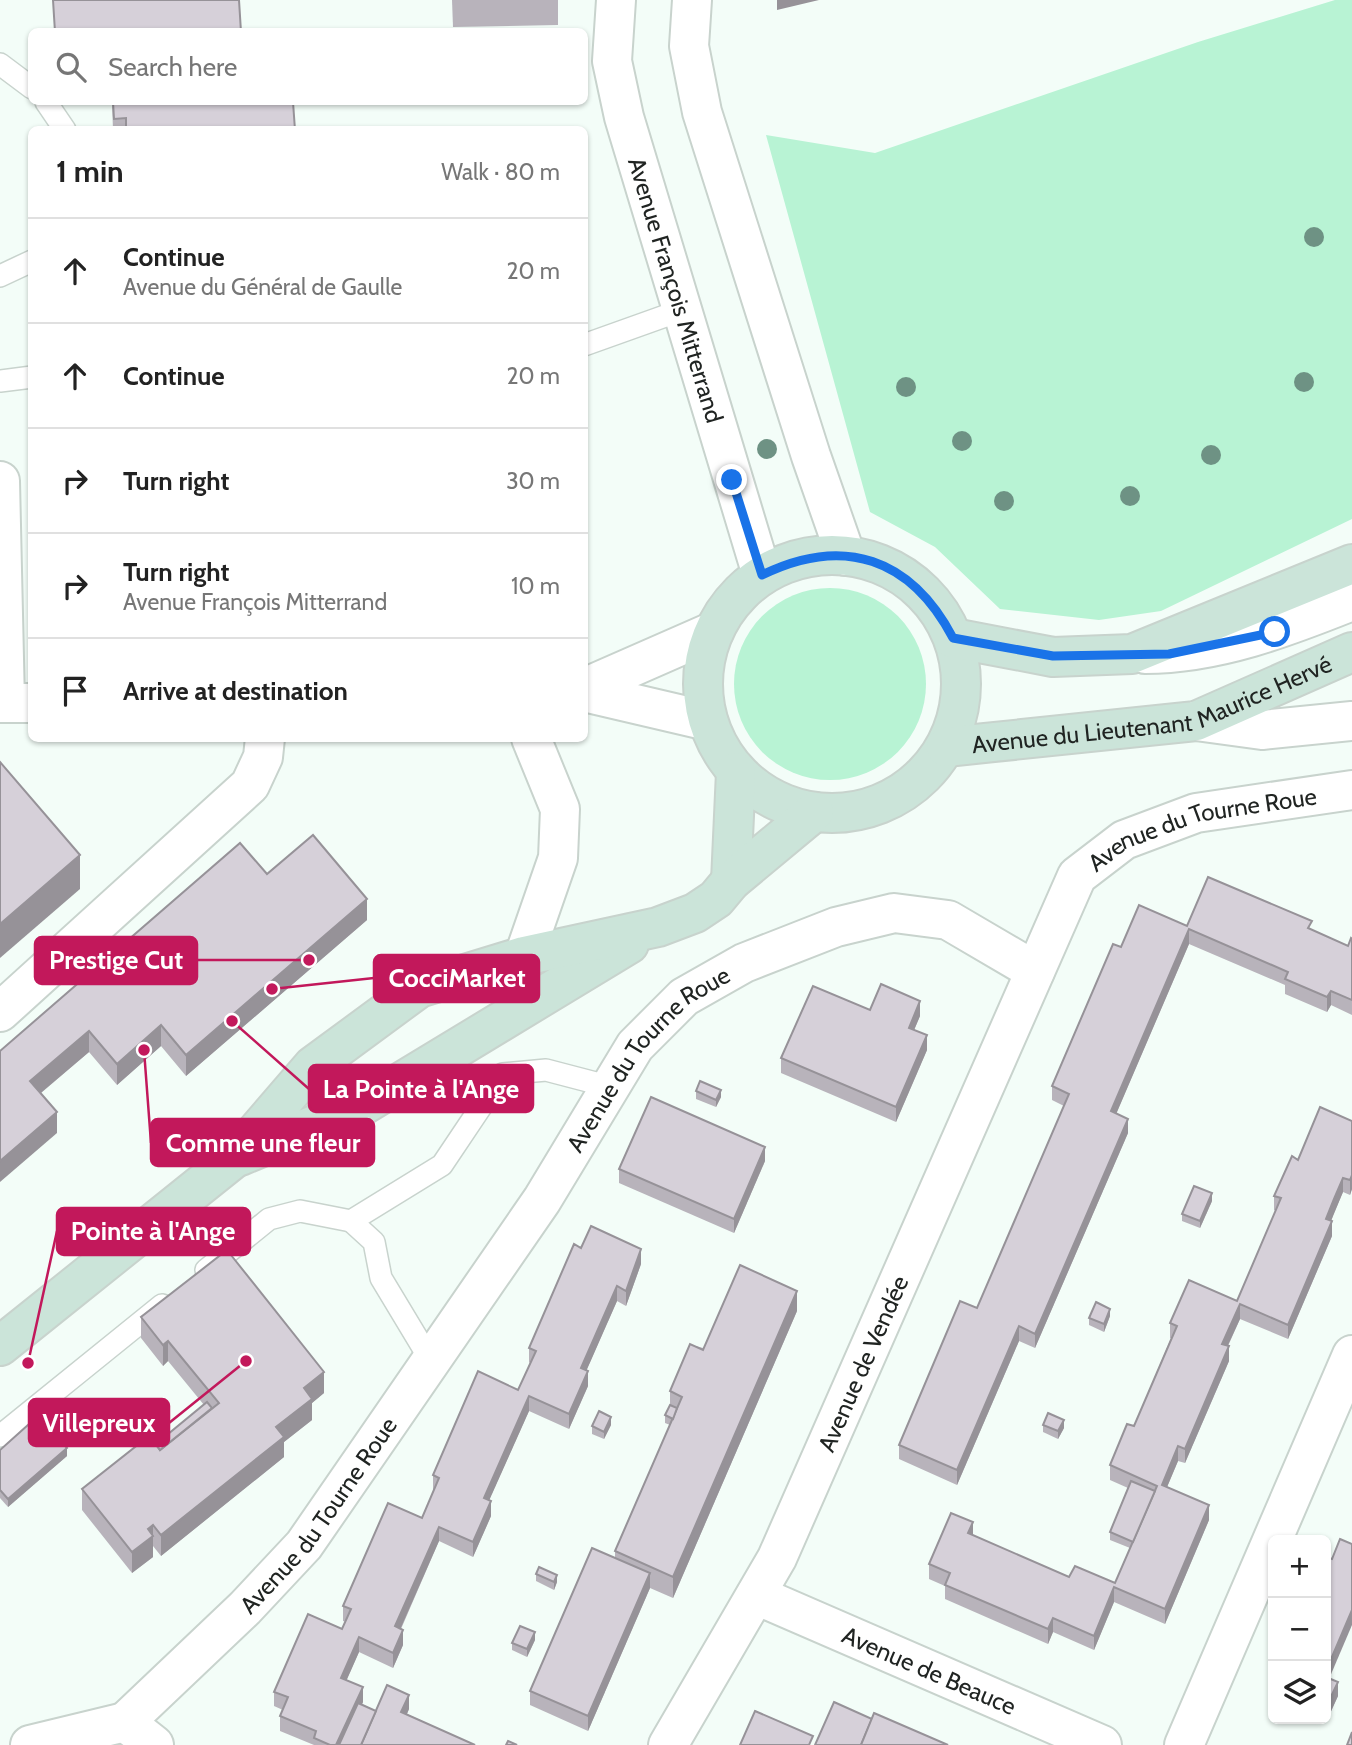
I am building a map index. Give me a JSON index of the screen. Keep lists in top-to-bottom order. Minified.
{"streets":{"main road":["Avenue du Lieutenant Maurice Hervé"],"street":["Avenue François Mitterrand","Avenue du Tourne Roue","Avenue de Vendée","Avenue de Beauce"]},"crossings":[["Avenue du Tourne Roue","Avenue de Vendée"],["Avenue de Vendée","Avenue de Beauce"]],"places":["Prestige Cut","CocciMarket","La Pointe à l'Ange","Comme une fleur","Villepreux","Pointe à l'Ange"],"page":{"search":"Search here","heading":["1 min","Walk · 80 m"],"list":[["Continue","Avenue du Général de Gaulle","20 m"],["Continue","20 m"],["Turn right","30 m"],["Turn right","Avenue François Mitterrand","10 m"],"Arrive at destination"],"map_buttons":["+","−"]}}
